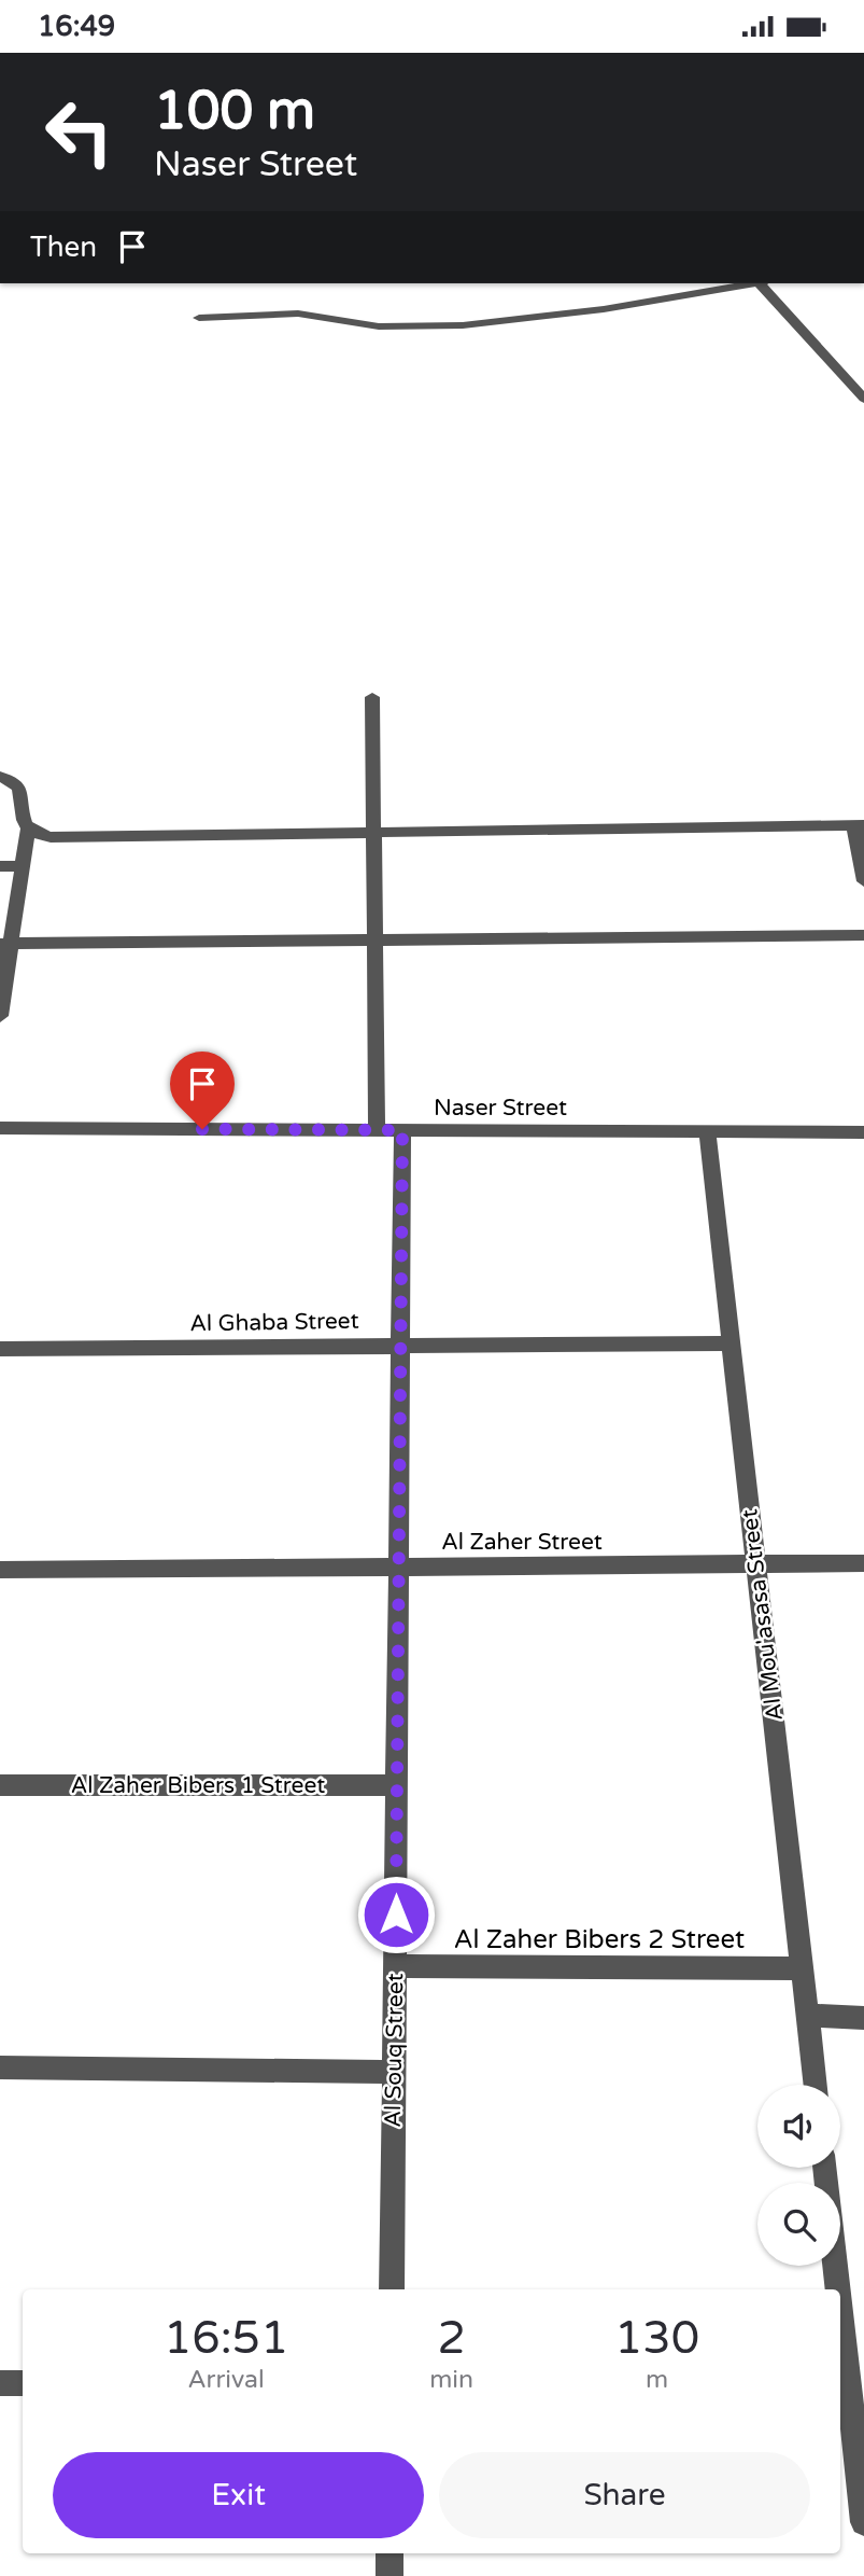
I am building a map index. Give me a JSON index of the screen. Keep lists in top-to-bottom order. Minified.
{"streets":{"street":["Naser Street","Al Ghaba Street","Al Zaher Street","Al Mou'asasa Street","Al Zaher Bibers 1 Street","Al Zaher Bibers 2 Street","Al Souq Street"]},"crossings":[["Naser Street","Al Mou'asasa Street"],["Naser Street","Al Souq Street"],["Al Ghaba Street","Al Mou'asasa Street"],["Al Ghaba Street","Al Souq Street"],["Al Zaher Street","Al Mou'asasa Street"],["Al Zaher Street","Al Souq Street"],["Al Mou'asasa Street","Al Zaher Bibers 2 Street"],["Al Zaher Bibers 1 Street","Al Souq Street"],["Al Zaher Bibers 2 Street","Al Souq Street"]],"page":{"status":"16:49","turn":["100 m","Naser Street"],"then":"Then","eta":["16:51","Arrival","2","min","130","m"],"buttons":["Exit","Share"]}}
